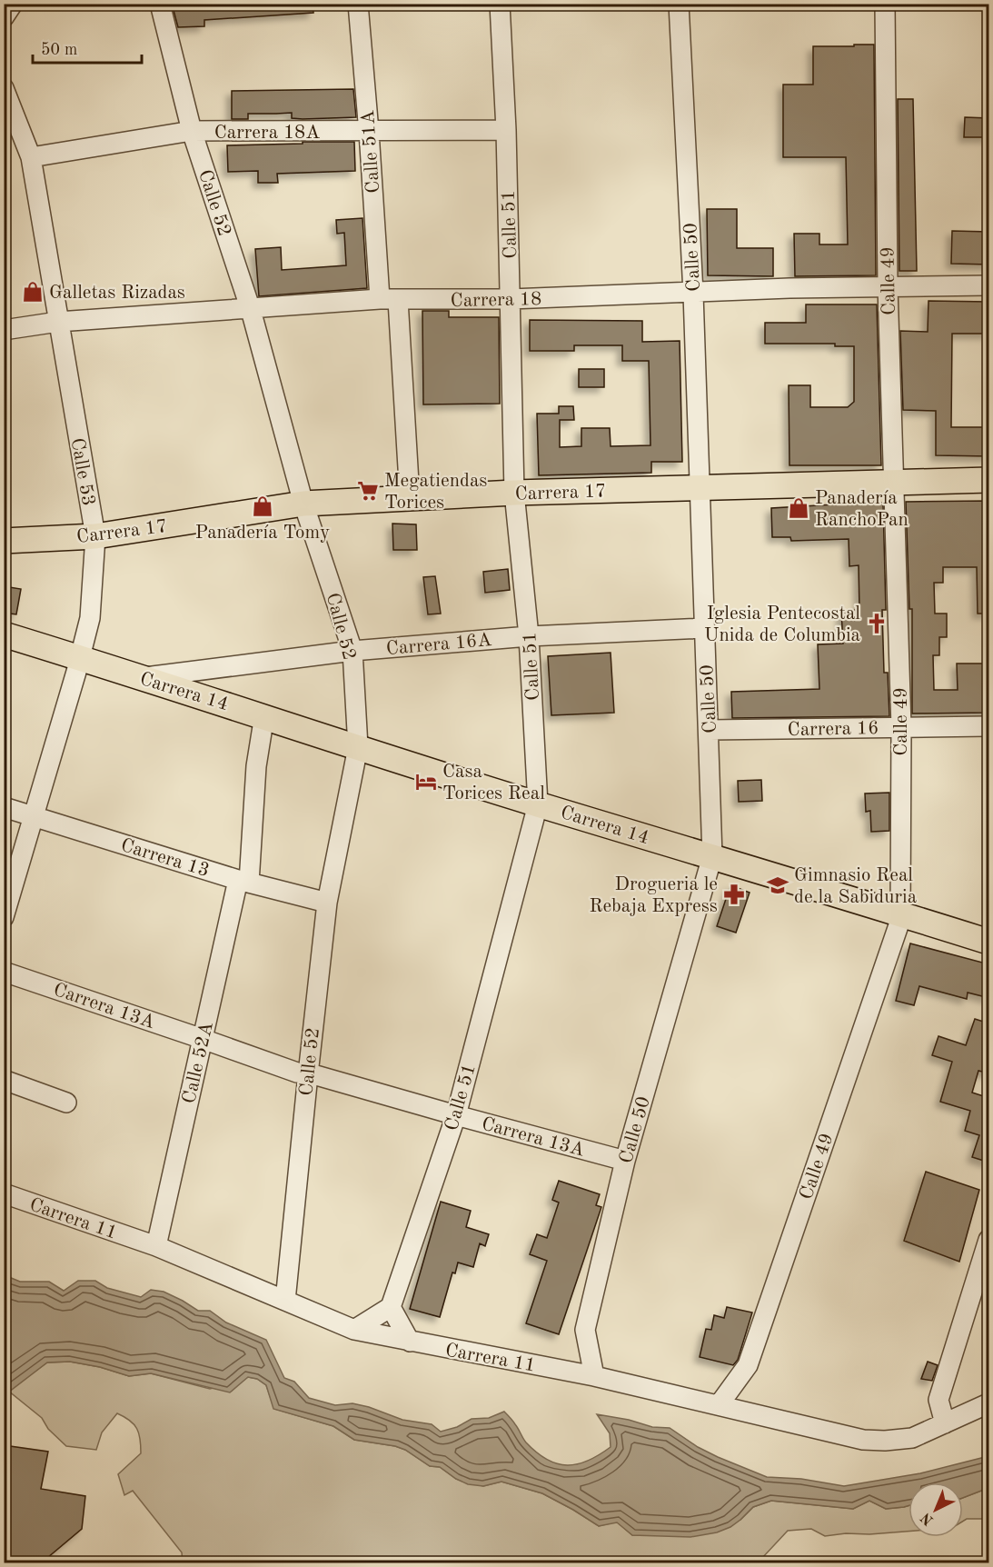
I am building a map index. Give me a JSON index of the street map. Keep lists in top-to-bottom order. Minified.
{"streets":{"main road":["Carrera 17","Carrera 14"],"street":["Carrera 18A","Calle 51A","Calle 52","Calle 51","Calle 50","Calle 49","Carrera 18","Calle 53","Carrera 16A","Carrera 16","Carrera 13","Carrera 13A","Calle 52A","Carrera 11"]},"crossings":[["Carrera 18A","Calle 51A"],["Carrera 18A","Calle 52"],["Carrera 18A","Calle 51"],["Carrera 18A","Calle 53"],["Calle 51A","Carrera 18"],["Calle 51A","Carrera 17"],["Calle 52","Carrera 18"],["Calle 52","Carrera 17"],["Calle 52","Carrera 16A"],["Calle 52","Carrera 14"],["Calle 52","Carrera 13"],["Calle 52","Carrera 11"],["Calle 51","Carrera 18"],["Calle 51","Carrera 17"],["Calle 51","Carrera 16A"],["Calle 51","Carrera 14"],["Calle 51","Carrera 13A"],["Calle 50","Carrera 18"],["Calle 50","Carrera 17"],["Calle 50","Carrera 16A"],["Calle 50","Carrera 14"],["Calle 50","Carrera 16"],["Calle 50","Carrera 13A"],["Calle 50","Carrera 11"],["Calle 49","Carrera 18"],["Calle 49","Carrera 17"],["Calle 49","Carrera 14"],["Calle 49","Carrera 16"],["Calle 49","Carrera 11"],["Carrera 18","Calle 53"],["Calle 53","Carrera 17"],["Calle 53","Carrera 14"],["Calle 53","Carrera 13"],["Carrera 16A","Carrera 14"],["Carrera 14","Calle 52A"],["Carrera 13","Calle 52A"],["Carrera 13A","Calle 52A"],["Calle 52A","Carrera 11"]],"places":{"shop":["Galletas Rizadas","Panadería Tomy","Panadería RanchoPan"],"supermarket":["Megatiendas Torices"],"church":["Iglesia Pentecostal Unida de Columbia"],"hotel":["Casa Torices Real"],"school or university":["Gimnasio Real de la Sabiduria"],"pharmacy":["Drogueria le Rebaja Express"]},"scale_bar":"50 m","north":"bottom left"}
